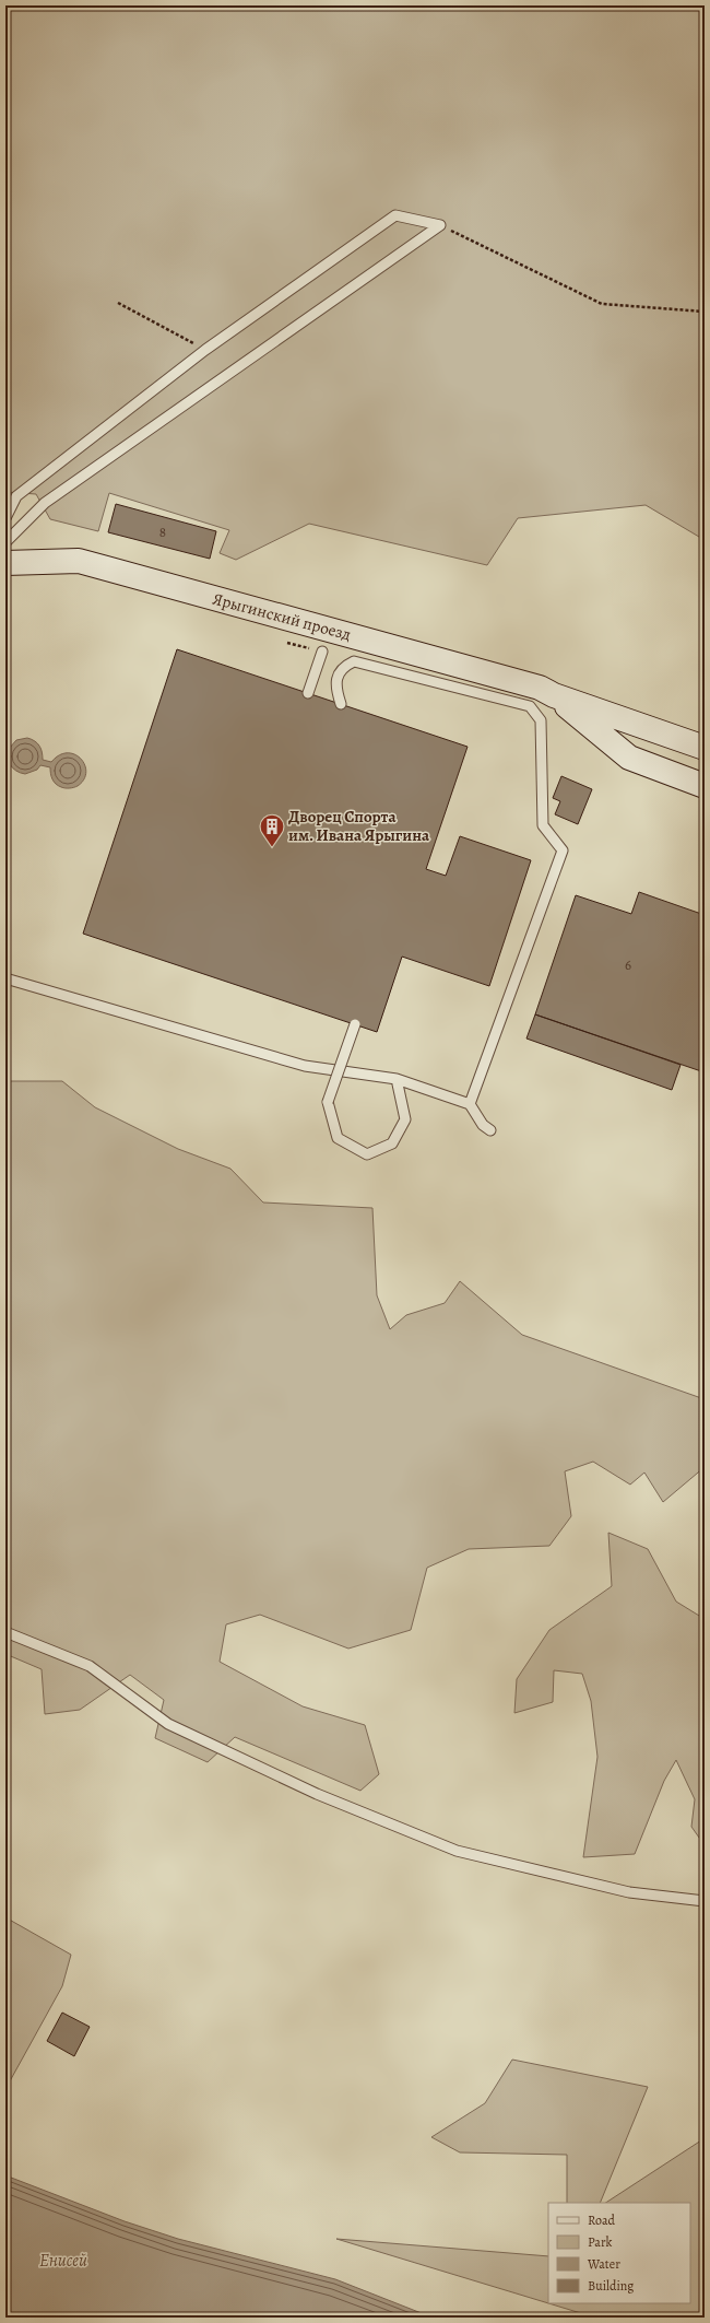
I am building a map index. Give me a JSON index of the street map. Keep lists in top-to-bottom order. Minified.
{"streets":{"main road":["Ярыгинский проезд"]},"water":["Енисей"],"places":{"building":["Дворец Спорта им. Ивана Ярыгина"]},"house_numbers":["8","6"],"legend":["Road","Park","Water","Building"]}
